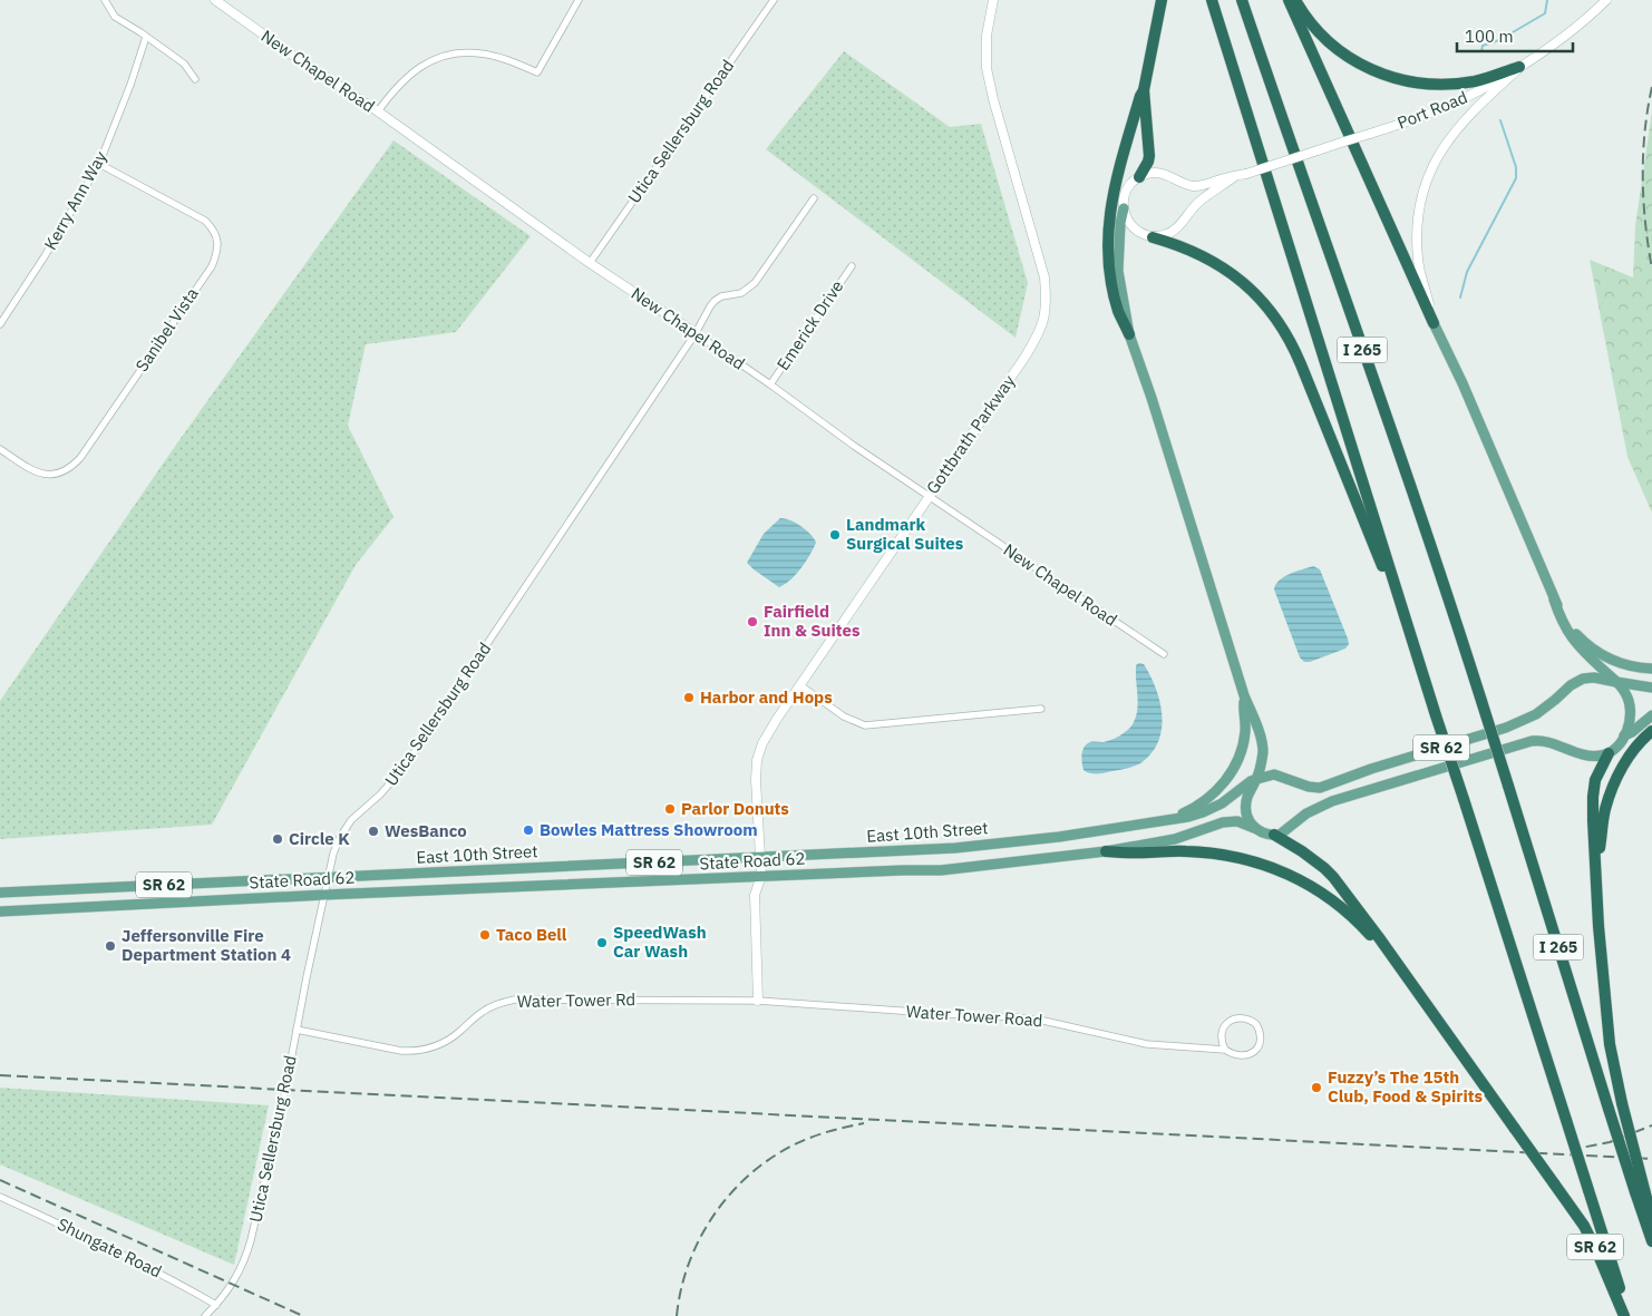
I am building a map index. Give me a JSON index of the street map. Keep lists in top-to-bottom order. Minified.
{"streets":{"highway":["I 265","SR 62"],"main road":["East 10th Street","State Road 62"],"street":["New Chapel Road","Port Road","Utica Sellersburg Road","Kerry Ann Way","Emerick Drive","Sanibel Vista","Gottbrath Parkway","Water Tower Rd","Water Tower Road","Shungate Road"]},"crossings":[["New Chapel Road","Utica Sellersburg Road"],["New Chapel Road","Emerick Drive"],["New Chapel Road","Gottbrath Parkway"],["Utica Sellersburg Road","East 10th Street"],["Utica Sellersburg Road","State Road 62"],["Utica Sellersburg Road","Water Tower Rd"],["Utica Sellersburg Road","Shungate Road"],["Kerry Ann Way","Sanibel Vista"],["I 265","SR 62"],["Gottbrath Parkway","East 10th Street"],["Gottbrath Parkway","State Road 62"],["Gottbrath Parkway","Water Tower Road"],["SR 62","East 10th Street"],["SR 62","State Road 62"],["Water Tower Rd","Water Tower Road"]],"places":["Landmark Surgical Suites","Fairfield Inn & Suites","Harbor and Hops","Parlor Donuts","Bowles Mattress Showroom","WesBanco","Circle K","Taco Bell","SpeedWash Car Wash","Jeffersonville Fire Department Station 4","Fuzzy’s The 15th Club, Food & Spirits"],"scale_bar":"100 m"}
